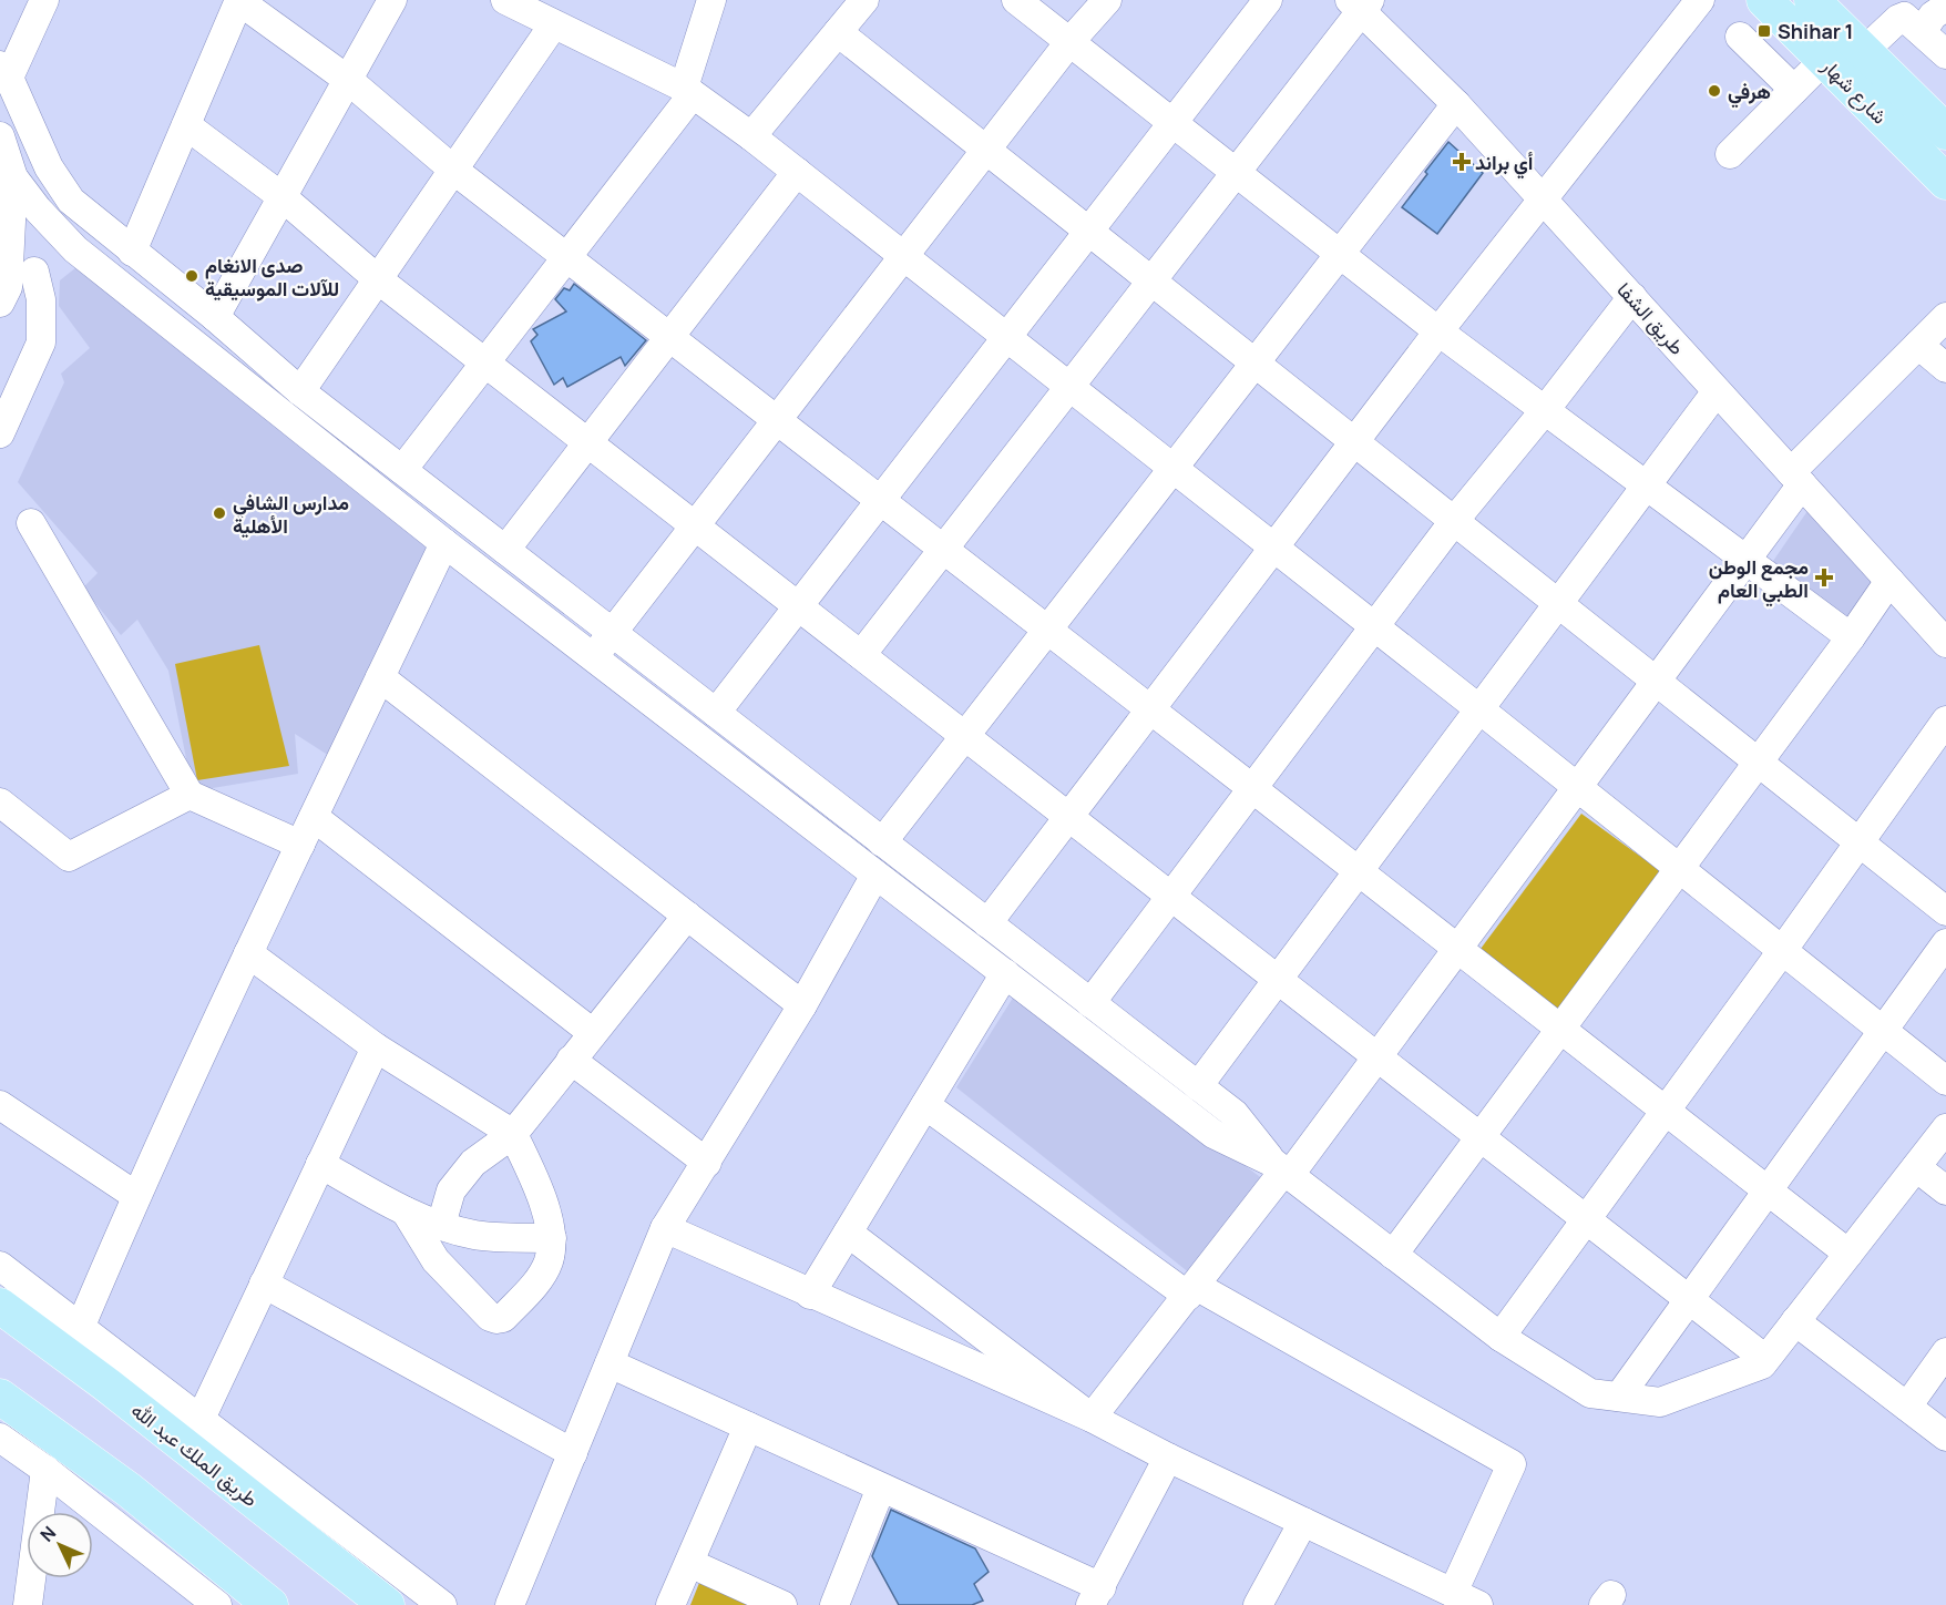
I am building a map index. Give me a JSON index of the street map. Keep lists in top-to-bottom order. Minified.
{"streets":{"main road":["شارع شهار","طريق الملك عبد الله"],"street":["طريق الشفا"]},"places":{"transit":["Shihar 1"],"other":["هرفي","صدى الانغام للآلات الموسيقية","مدارس الشافي الأهلية"],"health":["أي براند","مجمع الوطن الطبي العام"]},"north":"top left"}
